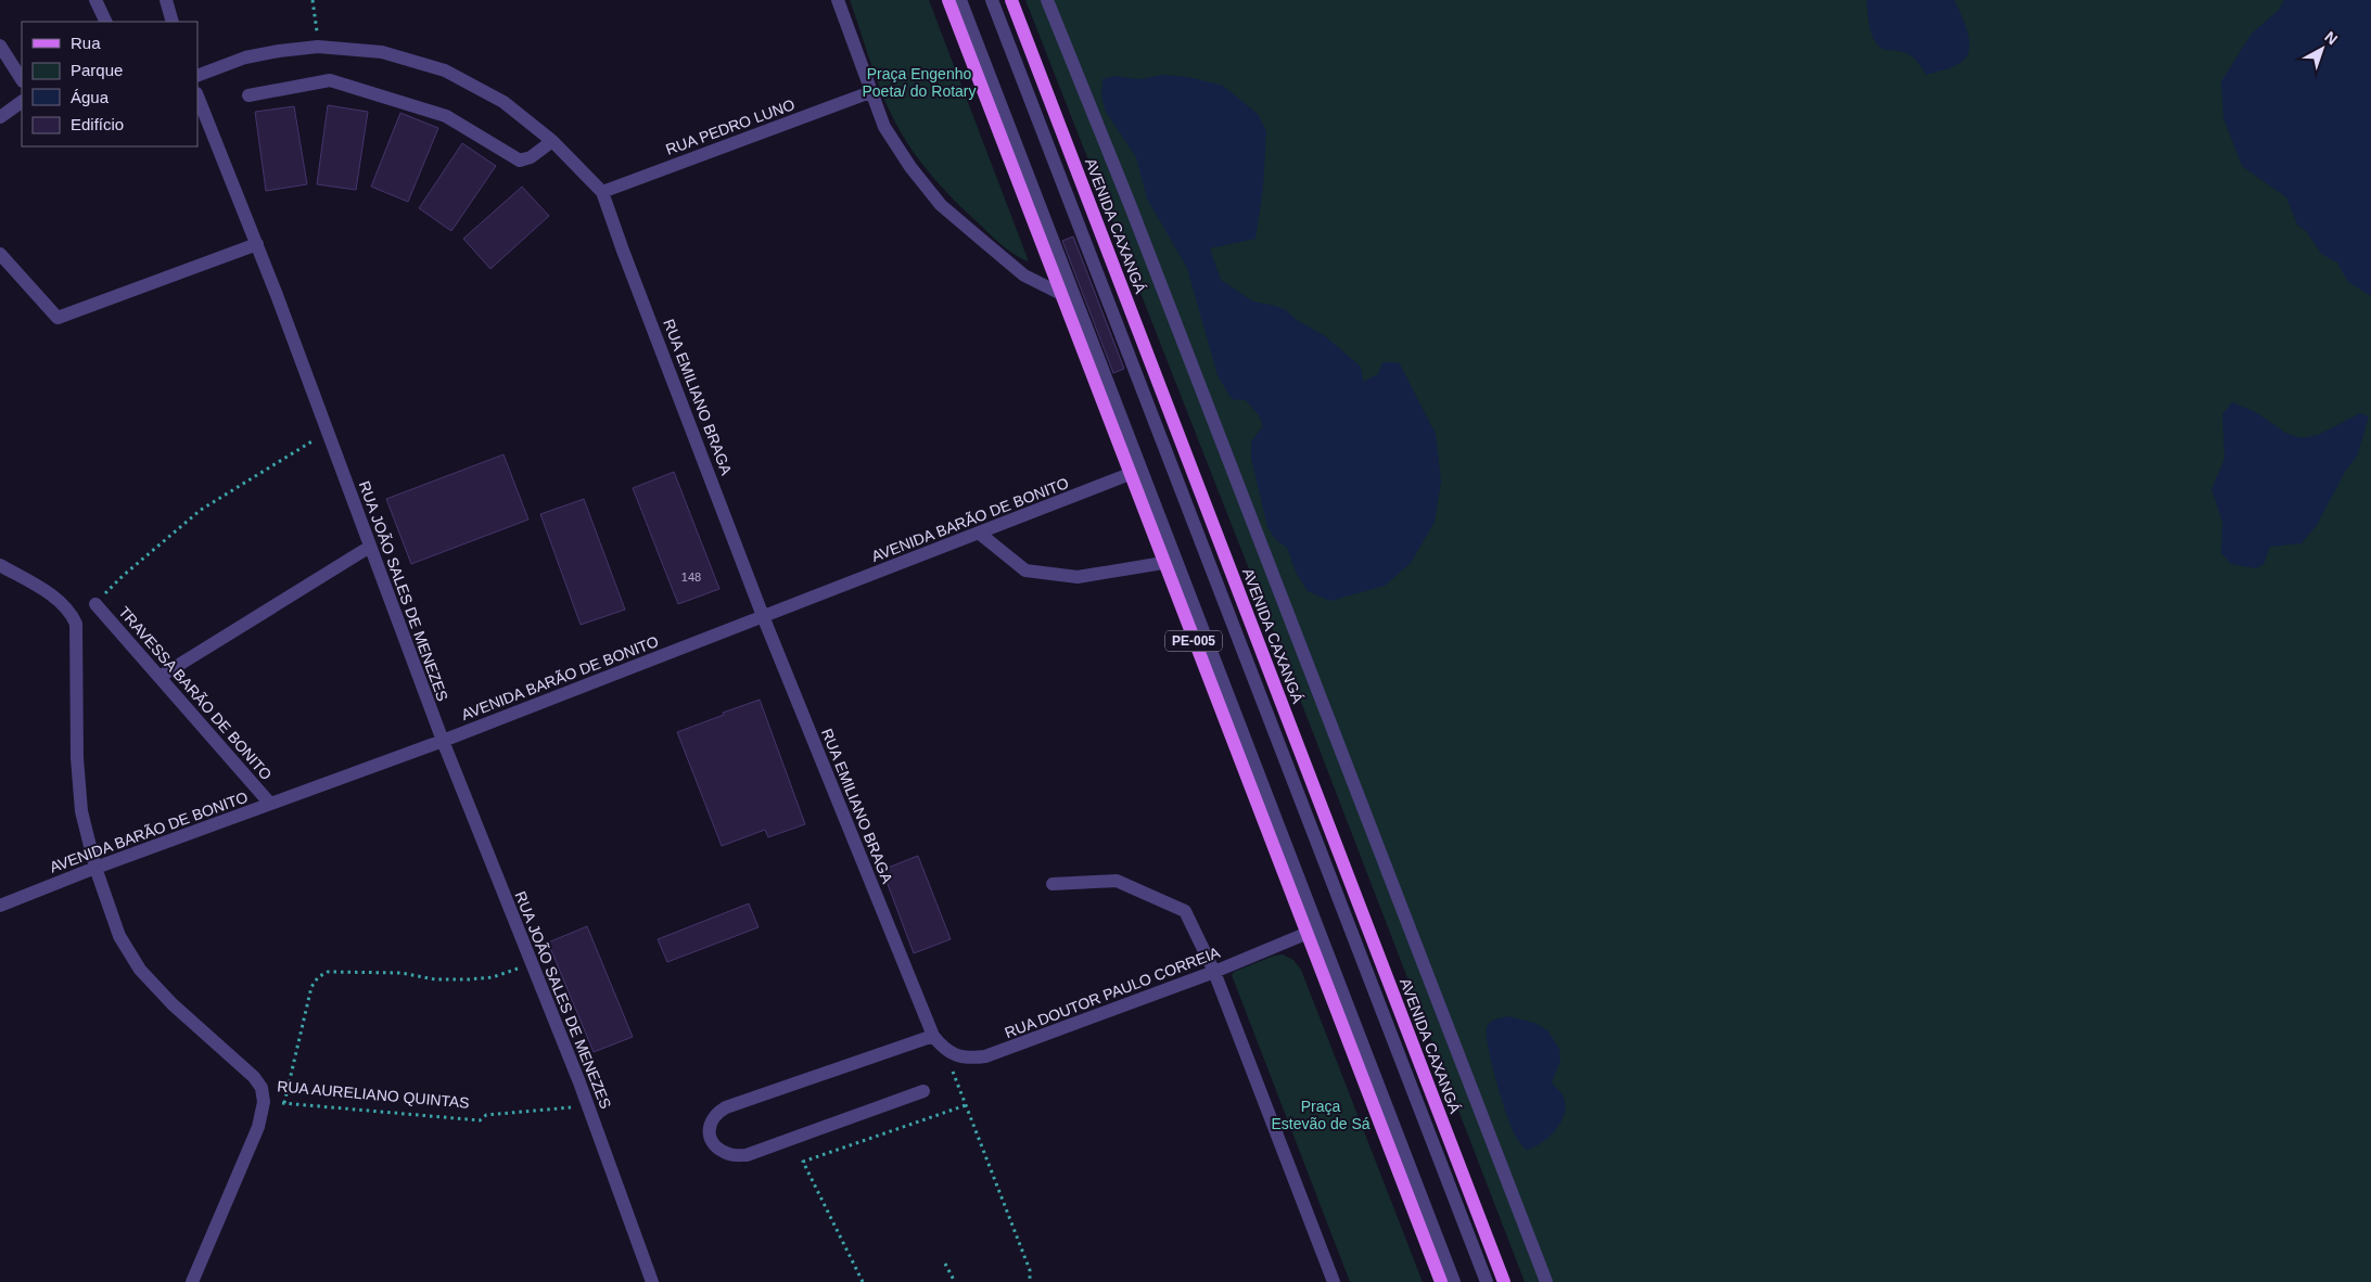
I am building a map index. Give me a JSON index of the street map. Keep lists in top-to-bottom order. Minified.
{"streets":{"main road":["AVENIDA CAXANGÁ","PE-005"],"street":["RUA PEDRO LUNO","RUA EMILIANO BRAGA","AVENIDA BARÃO DE BONITO","RUA JOÃO SALES DE MENEZES","TRAVESSA BARÃO DE BONITO","RUA DOUTOR PAULO CORREIA","RUA AURELIANO QUINTAS"]},"crossings":[["RUA PEDRO LUNO","RUA EMILIANO BRAGA"],["RUA EMILIANO BRAGA","AVENIDA BARÃO DE BONITO"],["AVENIDA BARÃO DE BONITO","RUA JOÃO SALES DE MENEZES"],["AVENIDA BARÃO DE BONITO","PE-005"],["AVENIDA BARÃO DE BONITO","TRAVESSA BARÃO DE BONITO"],["AVENIDA BARÃO DE BONITO","RUA AURELIANO QUINTAS"],["RUA JOÃO SALES DE MENEZES","RUA AURELIANO QUINTAS"],["PE-005","RUA DOUTOR PAULO CORREIA"]],"parks":["Praça Engenho Poeta/ do Rotary","Praça Estevão de Sá"],"house_numbers":["148"],"legend":["Rua","Parque","Água","Edifício"],"north":"top right"}
